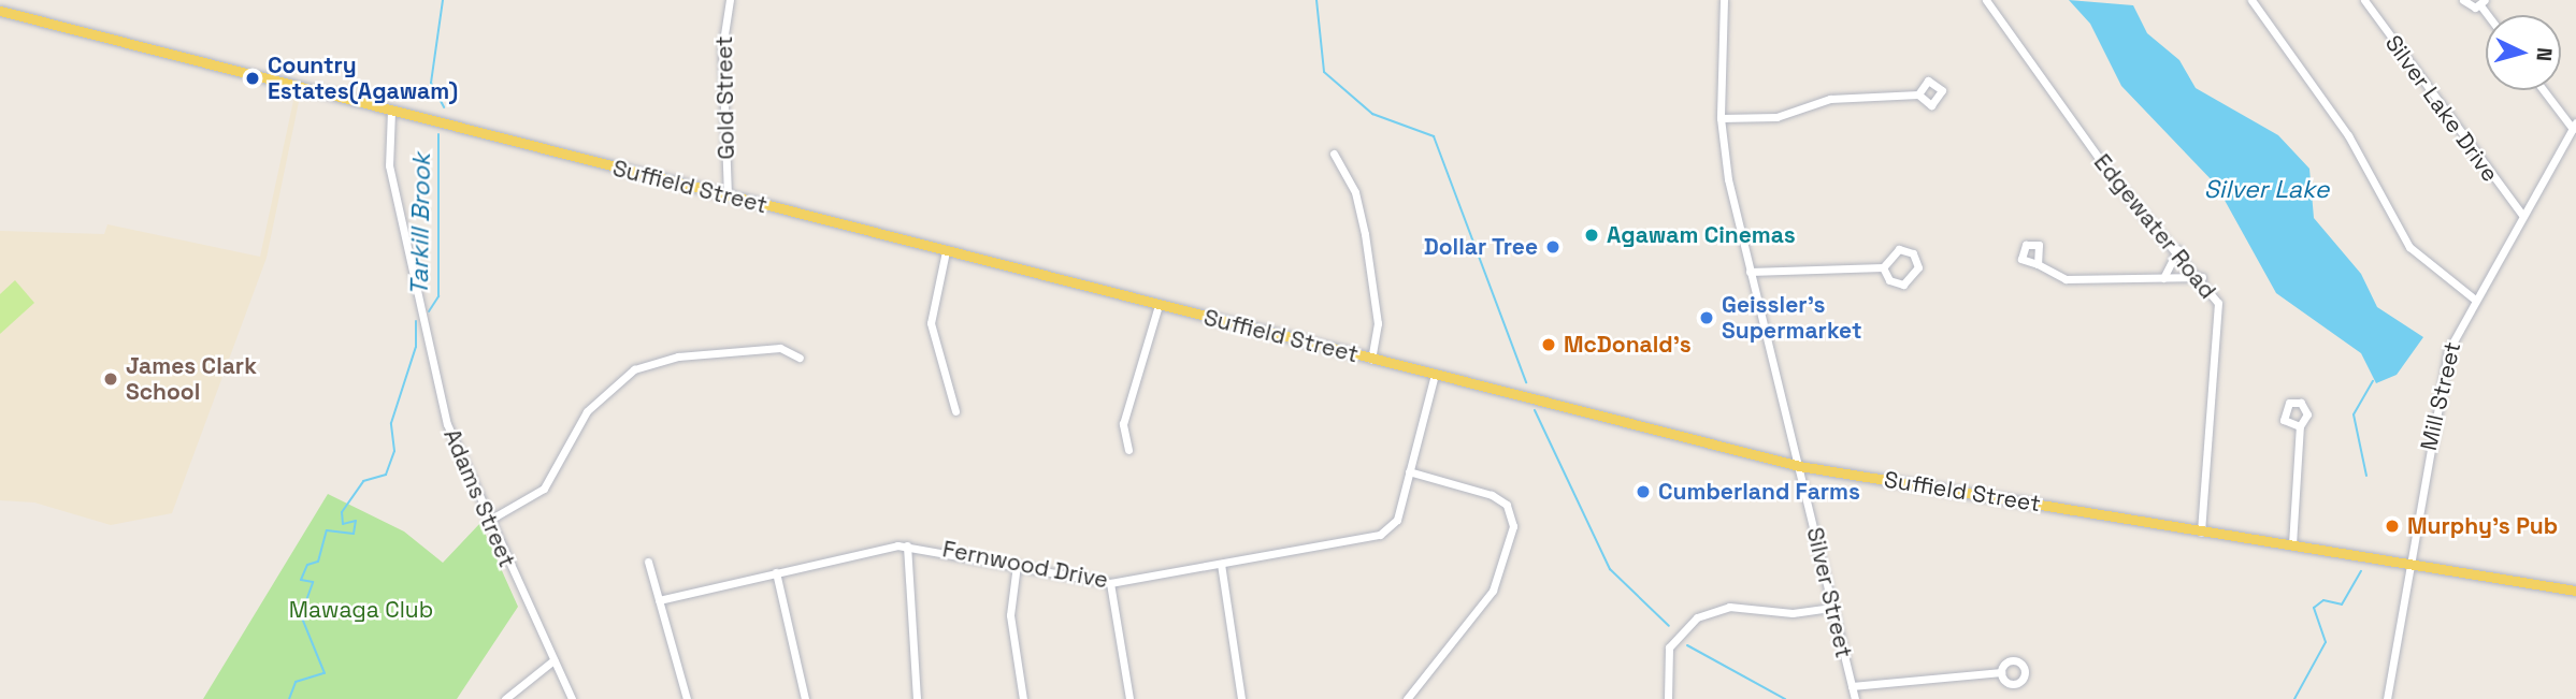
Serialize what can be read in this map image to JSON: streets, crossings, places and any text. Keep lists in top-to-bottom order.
{
  "streets": {
    "main road": ["Suffield Street"],
    "street": [
      "Gold Street",
      "Silver Lake Drive",
      "Edgewater Road",
      "Mill Street",
      "Adams Street",
      "Fernwood Drive",
      "Silver Street"
    ]
  },
  "crossings": [
    ["Gold Street", "Suffield Street"],
    ["Silver Lake Drive", "Mill Street"],
    ["Suffield Street", "Edgewater Road"],
    ["Suffield Street", "Mill Street"],
    ["Suffield Street", "Adams Street"],
    ["Suffield Street", "Silver Street"]
  ],
  "water": ["Silver Lake", "Tarkill Brook"],
  "parks": ["Mawaga Club"],
  "places": [
    "Country Estates(Agawam)",
    "Agawam Cinemas",
    "Dollar Tree",
    "Geissler's Supermarket",
    "McDonald's",
    "James Clark School",
    "Cumberland Farms",
    "Murphy's Pub"
  ],
  "north": "right"
}
